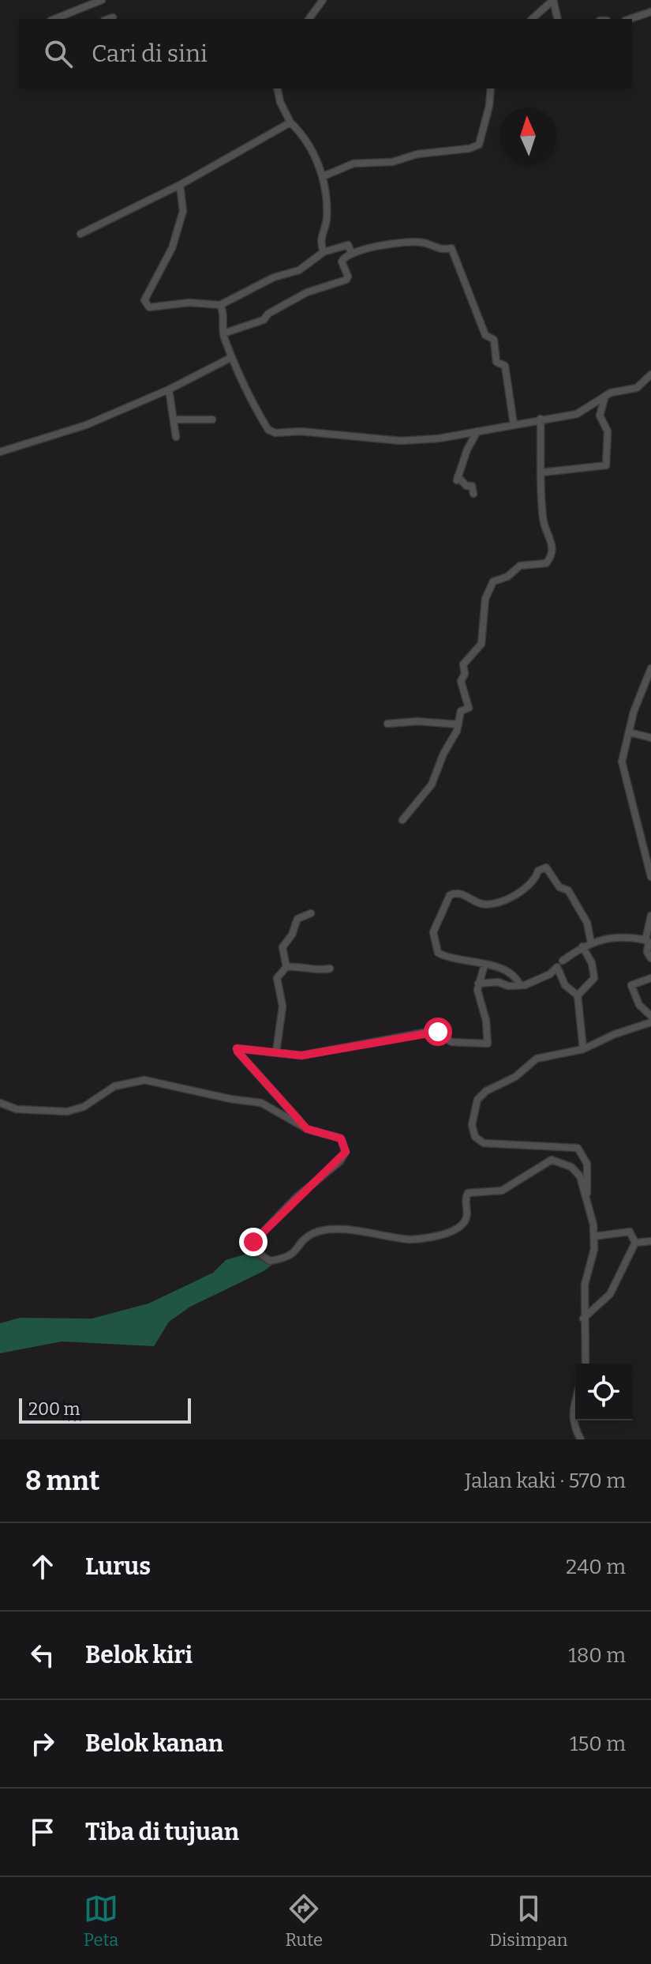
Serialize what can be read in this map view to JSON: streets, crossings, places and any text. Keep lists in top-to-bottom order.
{
  "scale_bar": "200 m",
  "north": "top",
  "page": {
    "search": "Cari di sini",
    "scale": "200 m",
    "heading": ["8 mnt", "Jalan kaki · 570 m"],
    "list": [
      ["Lurus", "240 m"],
      ["Belok kiri", "180 m"],
      ["Belok kanan", "150 m"],
      "Tiba di tujuan"
    ],
    "nav": ["Peta", "Rute", "Disimpan"]
  }
}
